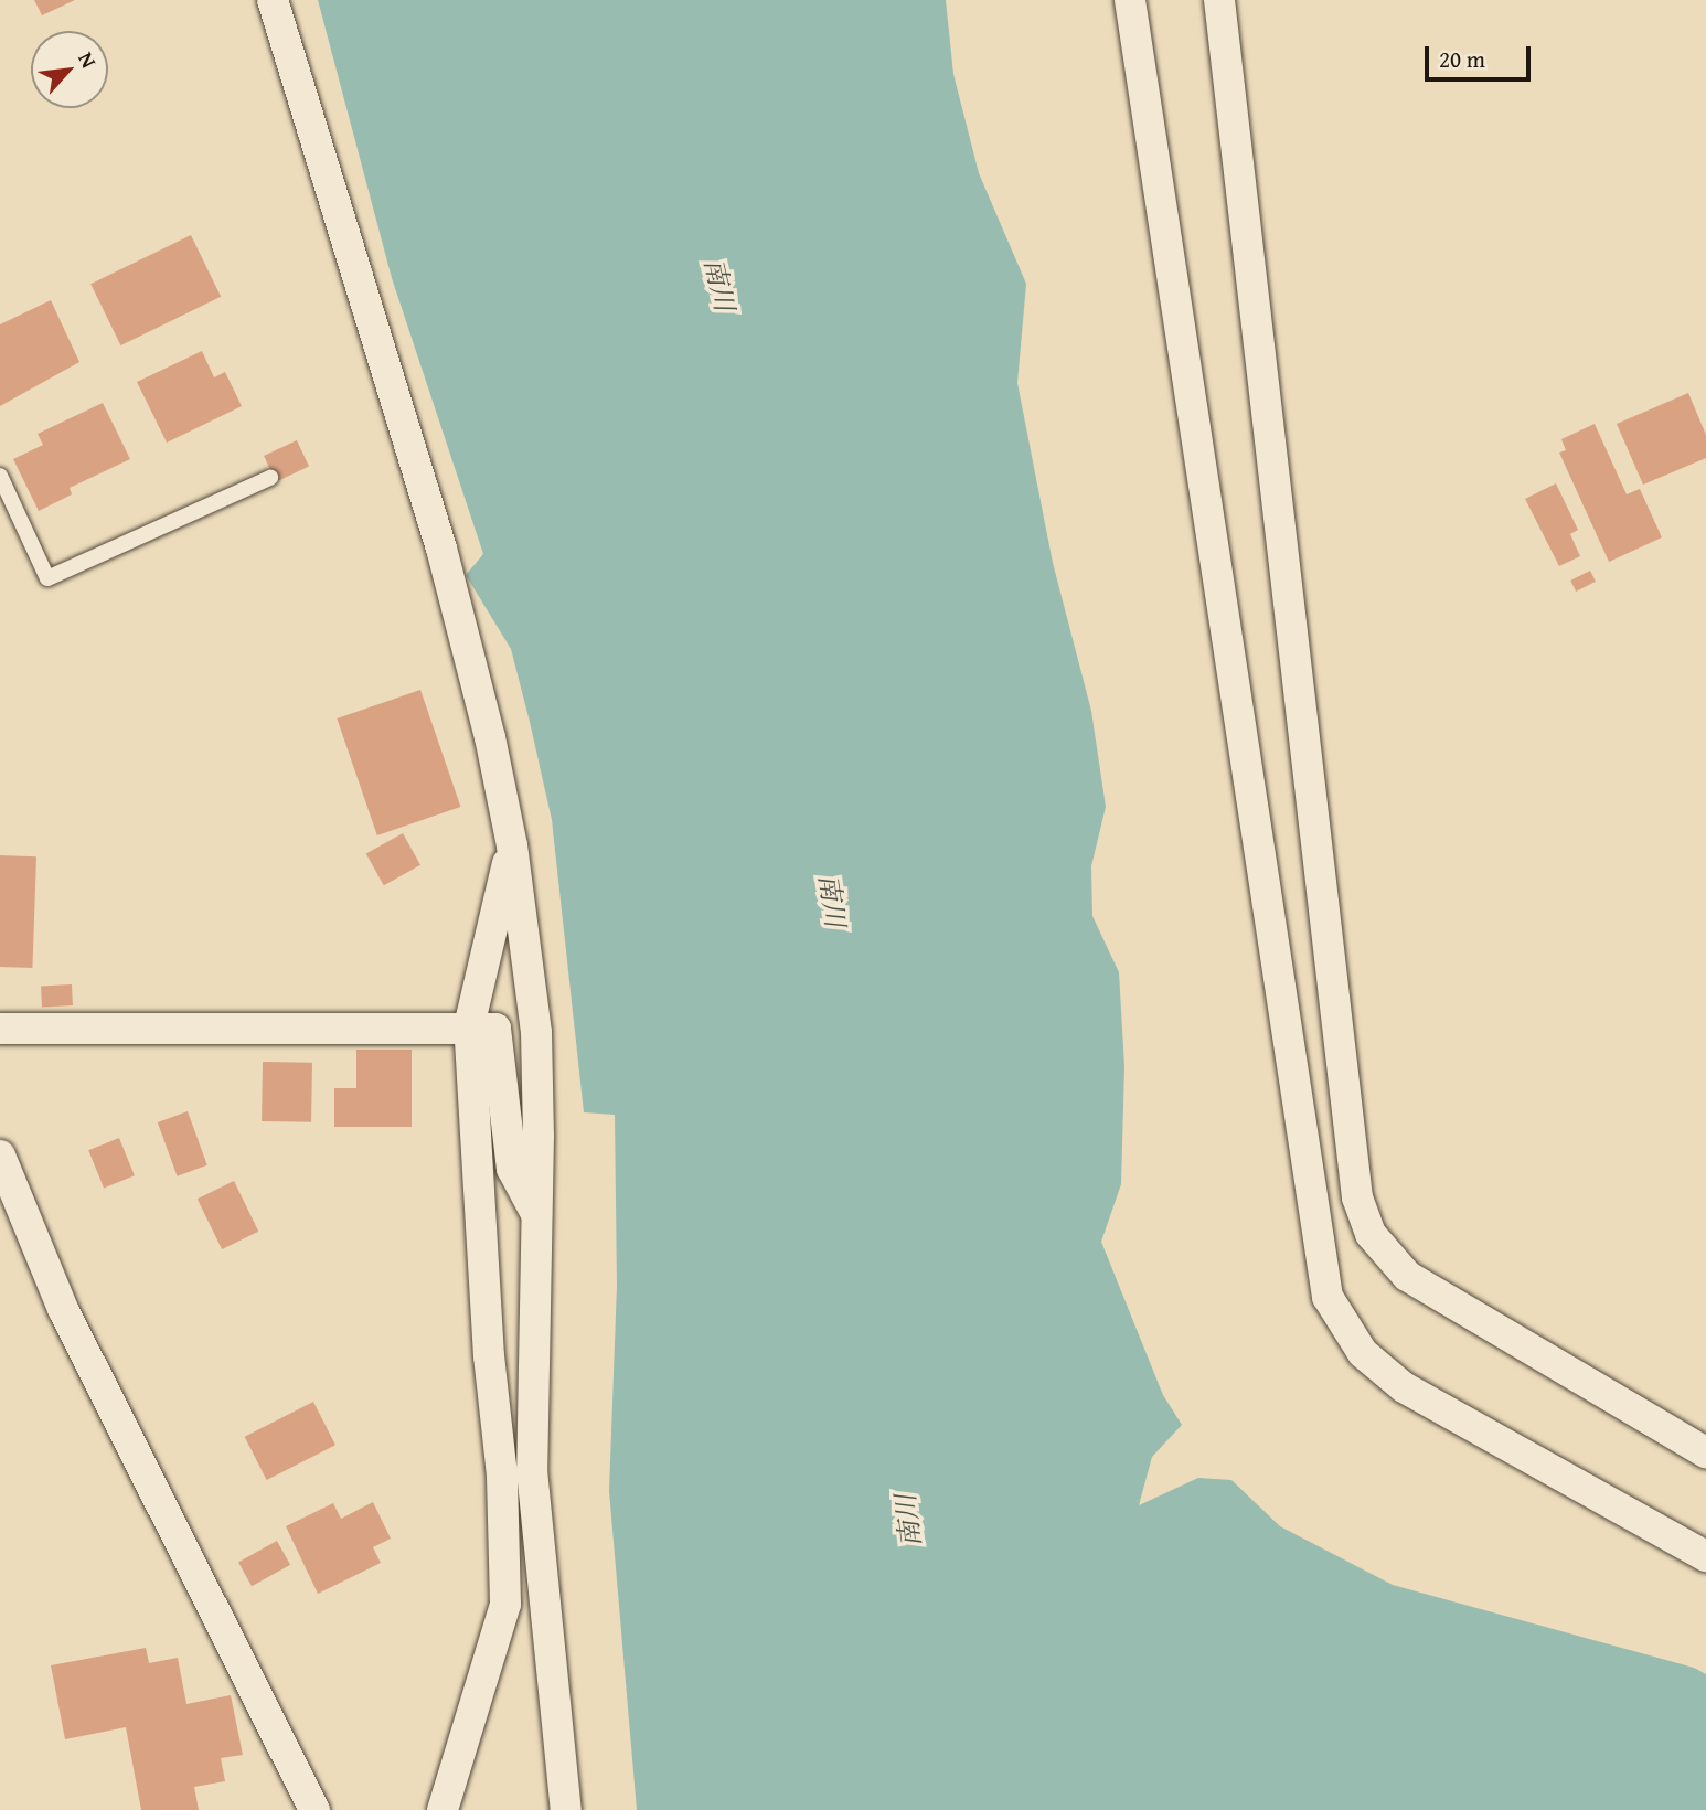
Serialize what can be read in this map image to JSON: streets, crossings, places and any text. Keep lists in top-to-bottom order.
{
  "water": ["南川"],
  "scale_bar": "20 m",
  "north": "top right"
}
